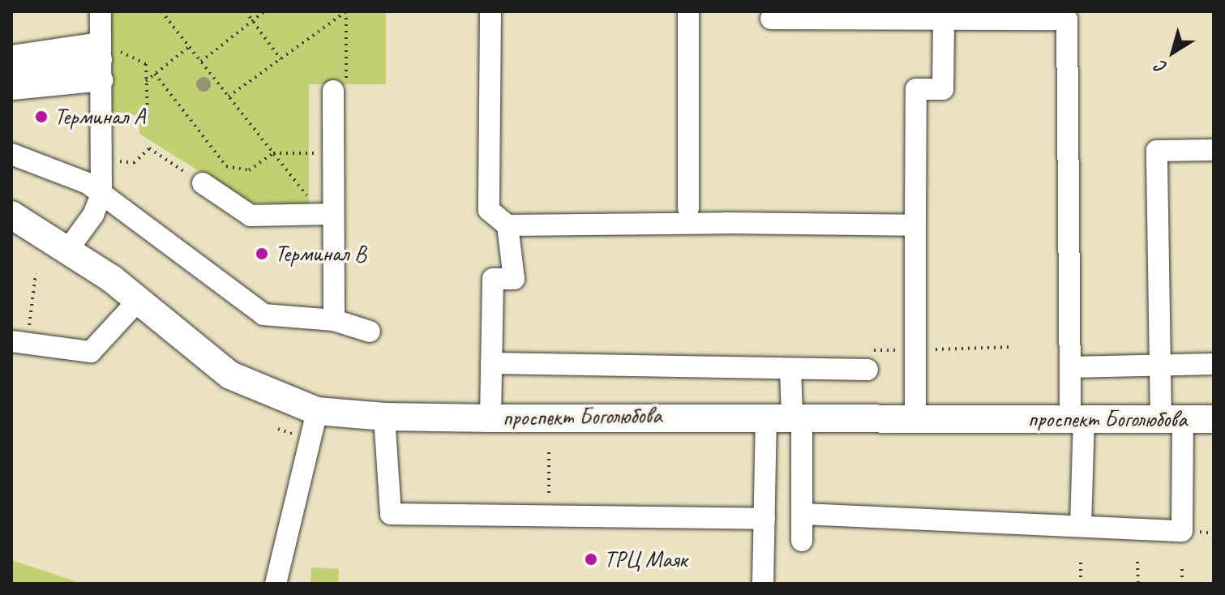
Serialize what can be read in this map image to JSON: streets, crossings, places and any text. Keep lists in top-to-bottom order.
{
  "streets": {
    "main road": ["проспект Боголюбова"]
  },
  "places": ["Терминал А", "Терминал B", "ТРЦ Маяк"],
  "north": "bottom left"
}
